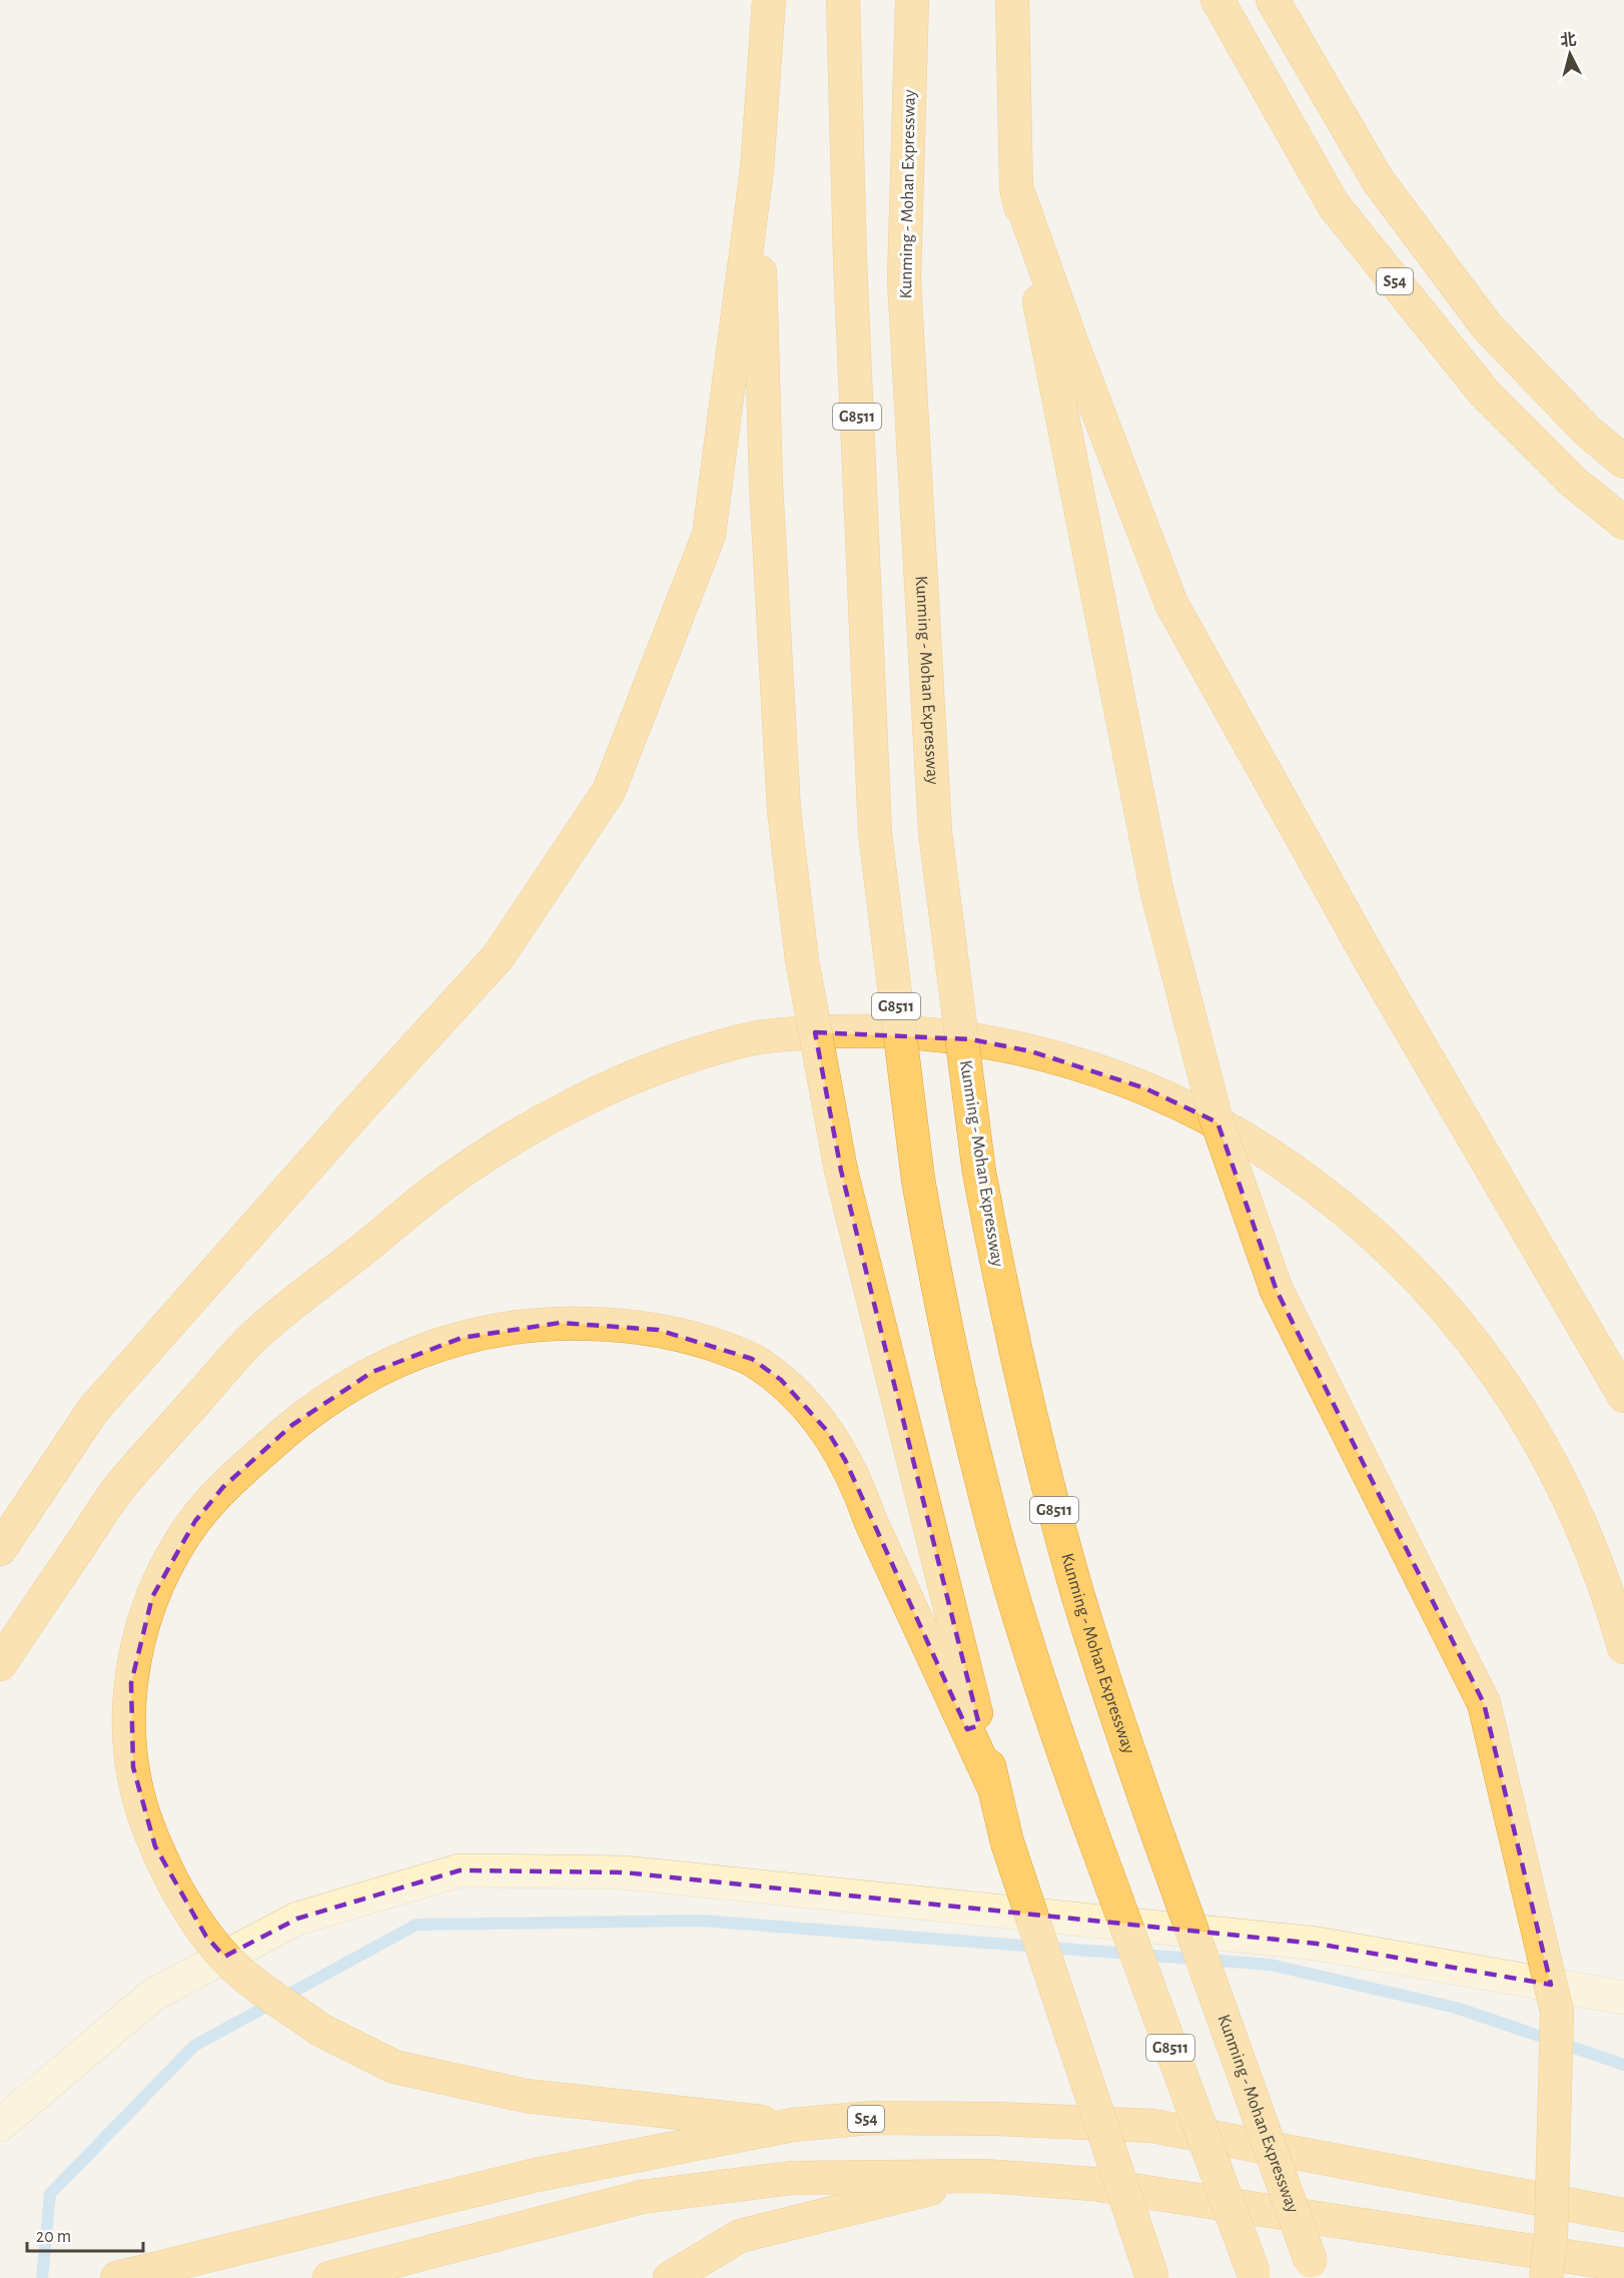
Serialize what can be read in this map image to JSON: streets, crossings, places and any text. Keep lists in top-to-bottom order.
{
  "streets": {
    "highway": ["Kunming - Mohan Expressway", "S54", "G8511"]
  },
  "scale_bar": "20 m",
  "north": "top"
}
